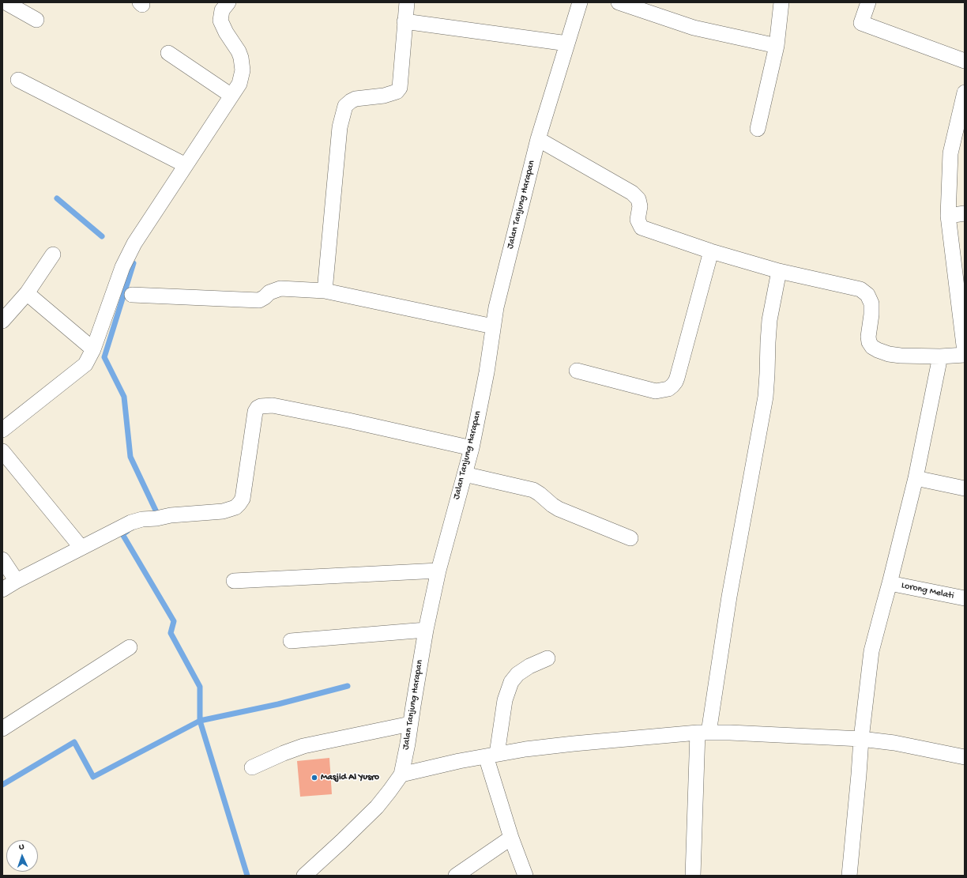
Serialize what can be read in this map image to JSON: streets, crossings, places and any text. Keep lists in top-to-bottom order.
{
  "streets": {
    "street": ["Jalan Tanjung Harapan", "Lorong Melati"]
  },
  "places": ["Masjid Al Yusro"],
  "north": "top"
}
